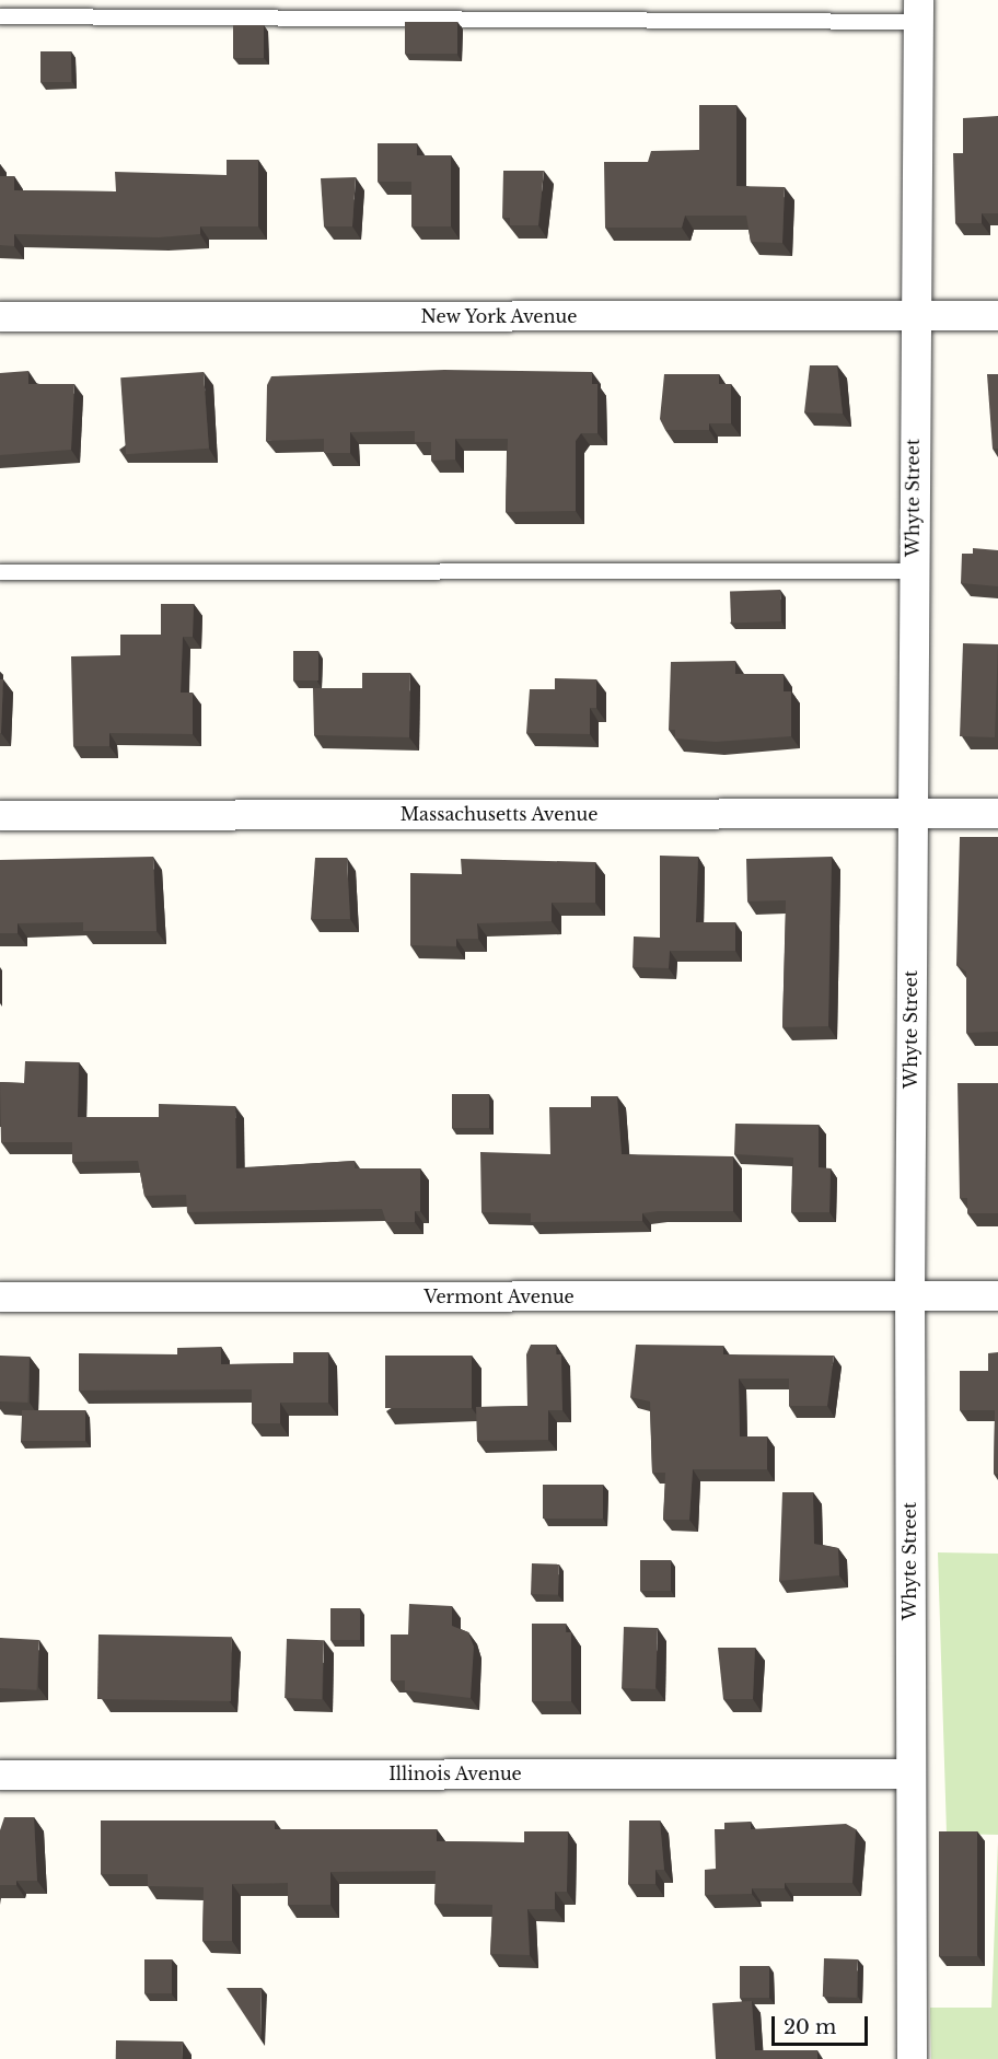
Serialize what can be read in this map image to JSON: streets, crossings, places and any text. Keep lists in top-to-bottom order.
{
  "streets": {
    "street": [
      "New York Avenue",
      "Whyte Street",
      "Massachusetts Avenue",
      "Vermont Avenue",
      "Illinois Avenue"
    ]
  },
  "crossings": [
    ["New York Avenue", "Whyte Street"],
    ["Whyte Street", "Massachusetts Avenue"],
    ["Whyte Street", "Vermont Avenue"],
    ["Whyte Street", "Illinois Avenue"]
  ],
  "scale_bar": "20 m"
}
